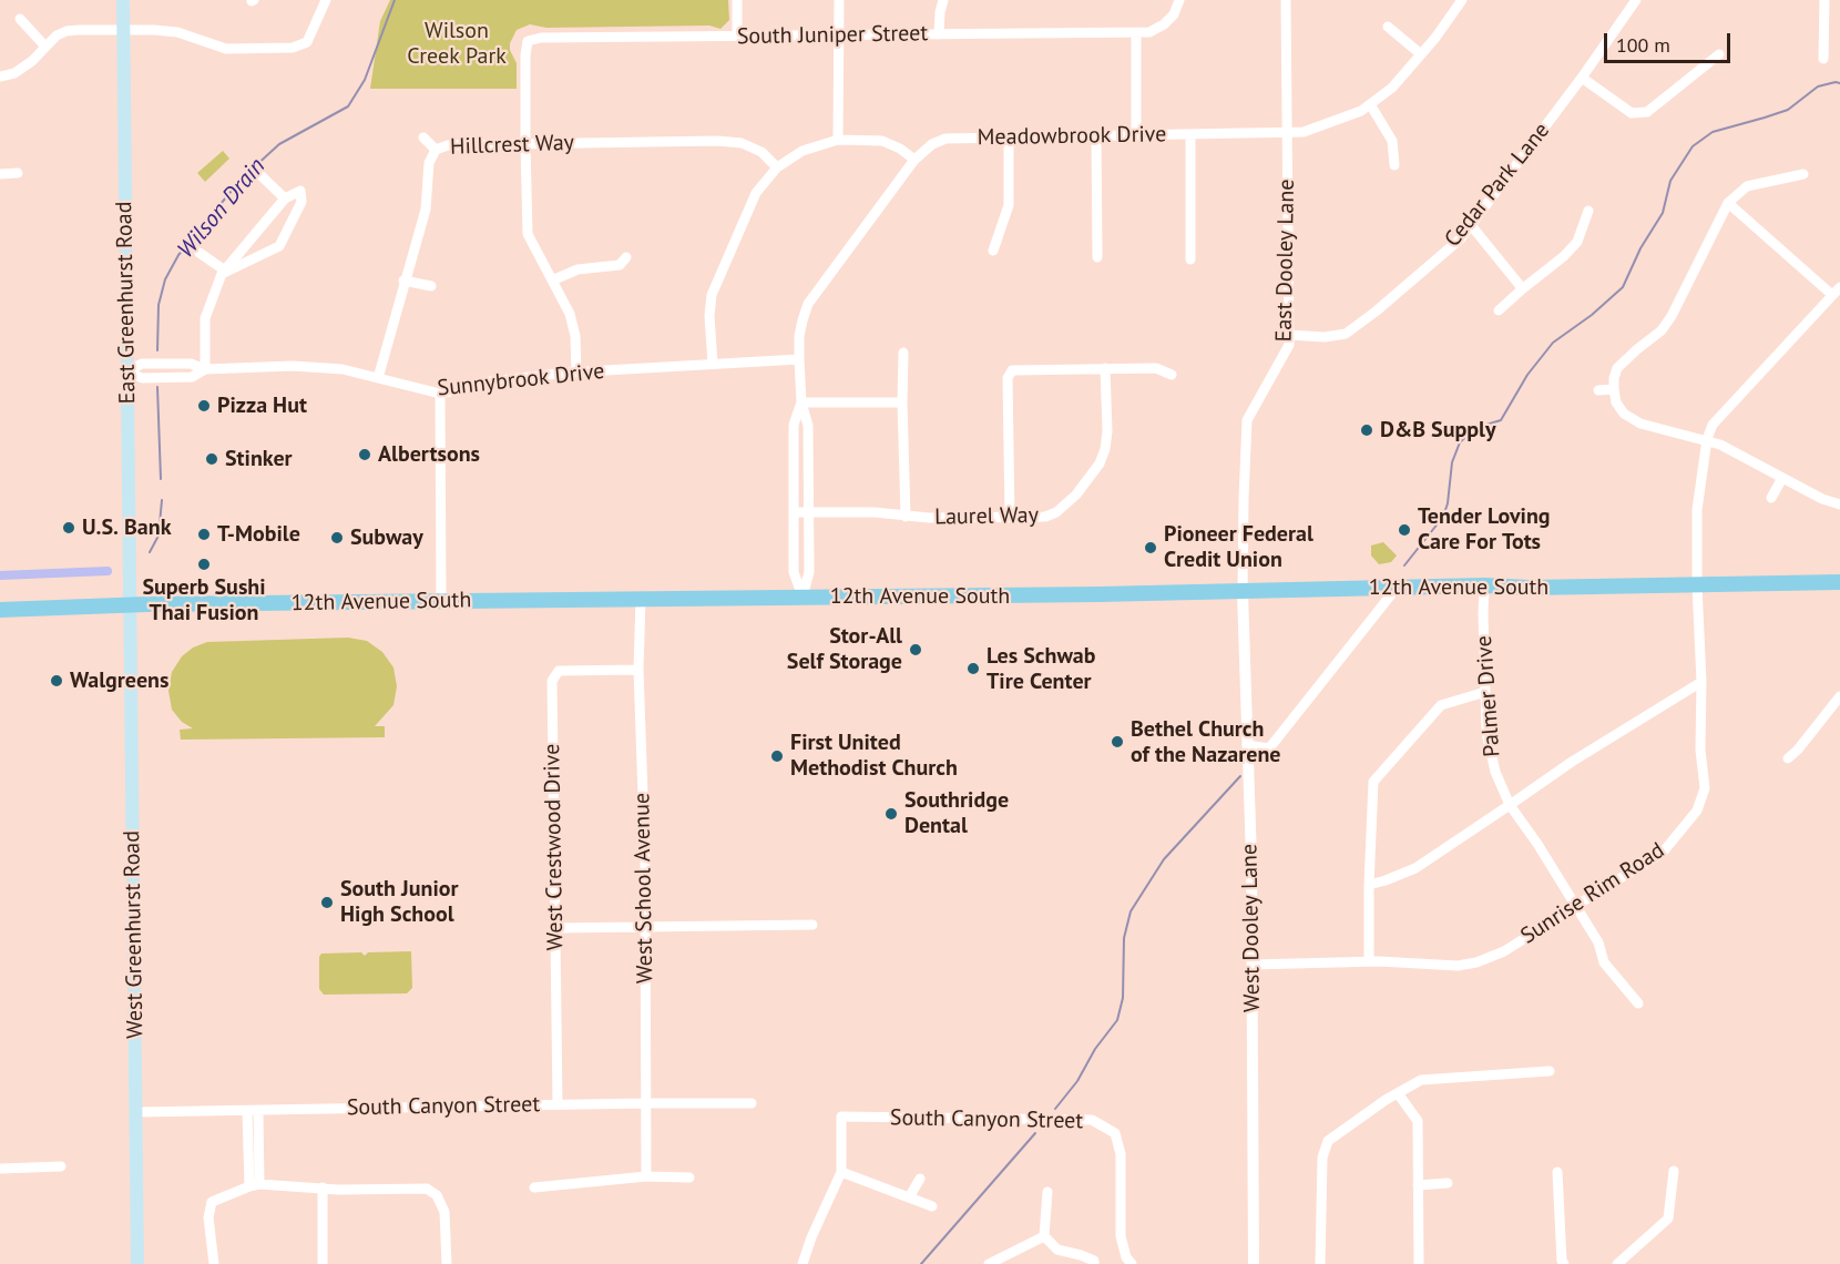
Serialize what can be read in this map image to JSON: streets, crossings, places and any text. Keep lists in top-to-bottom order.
{
  "streets": {
    "main road": ["East Greenhurst Road", "12th Avenue South", "West Greenhurst Road"],
    "street": [
      "South Juniper Street",
      "Meadowbrook Drive",
      "Hillcrest Way",
      "Cedar Park Lane",
      "East Dooley Lane",
      "Sunnybrook Drive",
      "Laurel Way",
      "Palmer Drive",
      "West Crestwood Drive",
      "West School Avenue",
      "Sunrise Rim Road",
      "West Dooley Lane",
      "South Canyon Street"
    ]
  },
  "crossings": [
    ["South Juniper Street", "Hillcrest Way"],
    ["Meadowbrook Drive", "East Dooley Lane"],
    ["Meadowbrook Drive", "Sunnybrook Drive"],
    ["Meadowbrook Drive", "Laurel Way"],
    ["Meadowbrook Drive", "12th Avenue South"],
    ["Hillcrest Way", "Sunnybrook Drive"],
    ["Cedar Park Lane", "East Dooley Lane"],
    ["East Dooley Lane", "12th Avenue South"],
    ["East Dooley Lane", "West Dooley Lane"],
    ["East Greenhurst Road", "Sunnybrook Drive"],
    ["East Greenhurst Road", "12th Avenue South"],
    ["East Greenhurst Road", "West Greenhurst Road"],
    ["12th Avenue South", "Palmer Drive"],
    ["12th Avenue South", "West School Avenue"],
    ["12th Avenue South", "Sunrise Rim Road"],
    ["12th Avenue South", "West Dooley Lane"],
    ["12th Avenue South", "West Greenhurst Road"],
    ["Palmer Drive", "Sunrise Rim Road"],
    ["West Crestwood Drive", "West School Avenue"],
    ["West Crestwood Drive", "South Canyon Street"],
    ["West School Avenue", "South Canyon Street"],
    ["Sunrise Rim Road", "West Dooley Lane"],
    ["West Greenhurst Road", "South Canyon Street"]
  ],
  "water": ["Wilson Drain"],
  "parks": ["Wilson Creek Park"],
  "places": [
    "Pizza Hut",
    "D&B Supply",
    "Albertsons",
    "Stinker",
    "U.S. Bank",
    "Tender Loving Care For Tots",
    "T-Mobile",
    "Subway",
    "Pioneer Federal Credit Union",
    "Superb Sushi Thai Fusion",
    "Stor-All Self Storage",
    "Les Schwab Tire Center",
    "Walgreens",
    "Bethel Church of the Nazarene",
    "First United Methodist Church",
    "Southridge Dental",
    "South Junior High School"
  ],
  "scale_bar": "100 m"
}
